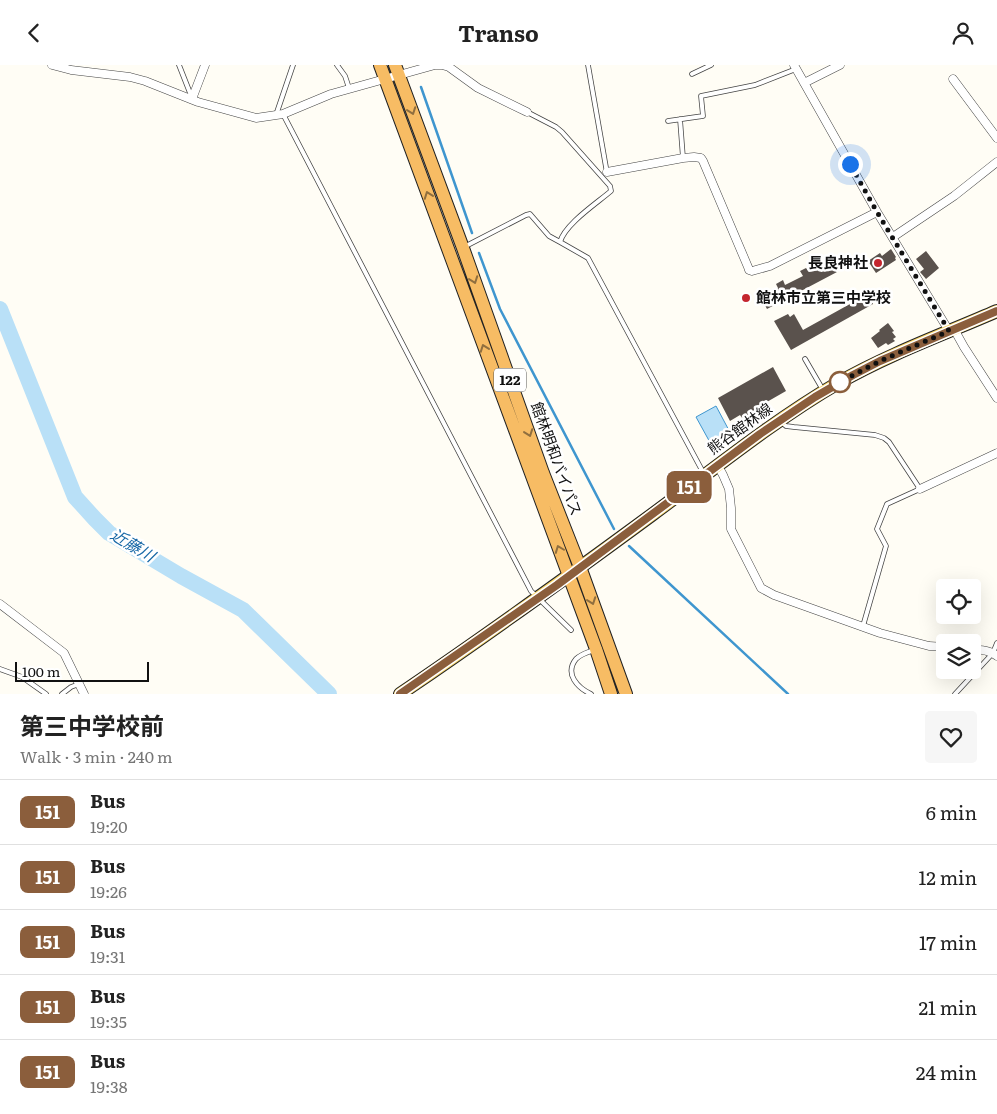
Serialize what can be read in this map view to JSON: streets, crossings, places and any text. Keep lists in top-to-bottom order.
{
  "streets": {
    "highway": ["122", "館林明和バイパス"],
    "main road": ["熊谷館林線"]
  },
  "crossings": [
    ["熊谷館林線", "館林明和バイパス"]
  ],
  "water": ["近藤川"],
  "places": ["長良神社", "館林市立第三中学校"],
  "lines": ["bus line 151"],
  "scale_bar": "100 m",
  "page": {
    "header": "Transo",
    "on_map": "151",
    "scale": "100 m",
    "heading": ["第三中学校前", "Walk · 3 min · 240 m"],
    "list": [
      {
        "mark": "151",
        "name": "Bus",
        "note": "19:20",
        "value": "6 min"
      },
      {
        "mark": "151",
        "name": "Bus",
        "note": "19:26",
        "value": "12 min"
      },
      {
        "mark": "151",
        "name": "Bus",
        "note": "19:31",
        "value": "17 min"
      },
      {
        "mark": "151",
        "name": "Bus",
        "note": "19:35",
        "value": "21 min"
      },
      {
        "mark": "151",
        "name": "Bus",
        "note": "19:38",
        "value": "24 min"
      }
    ]
  }
}
